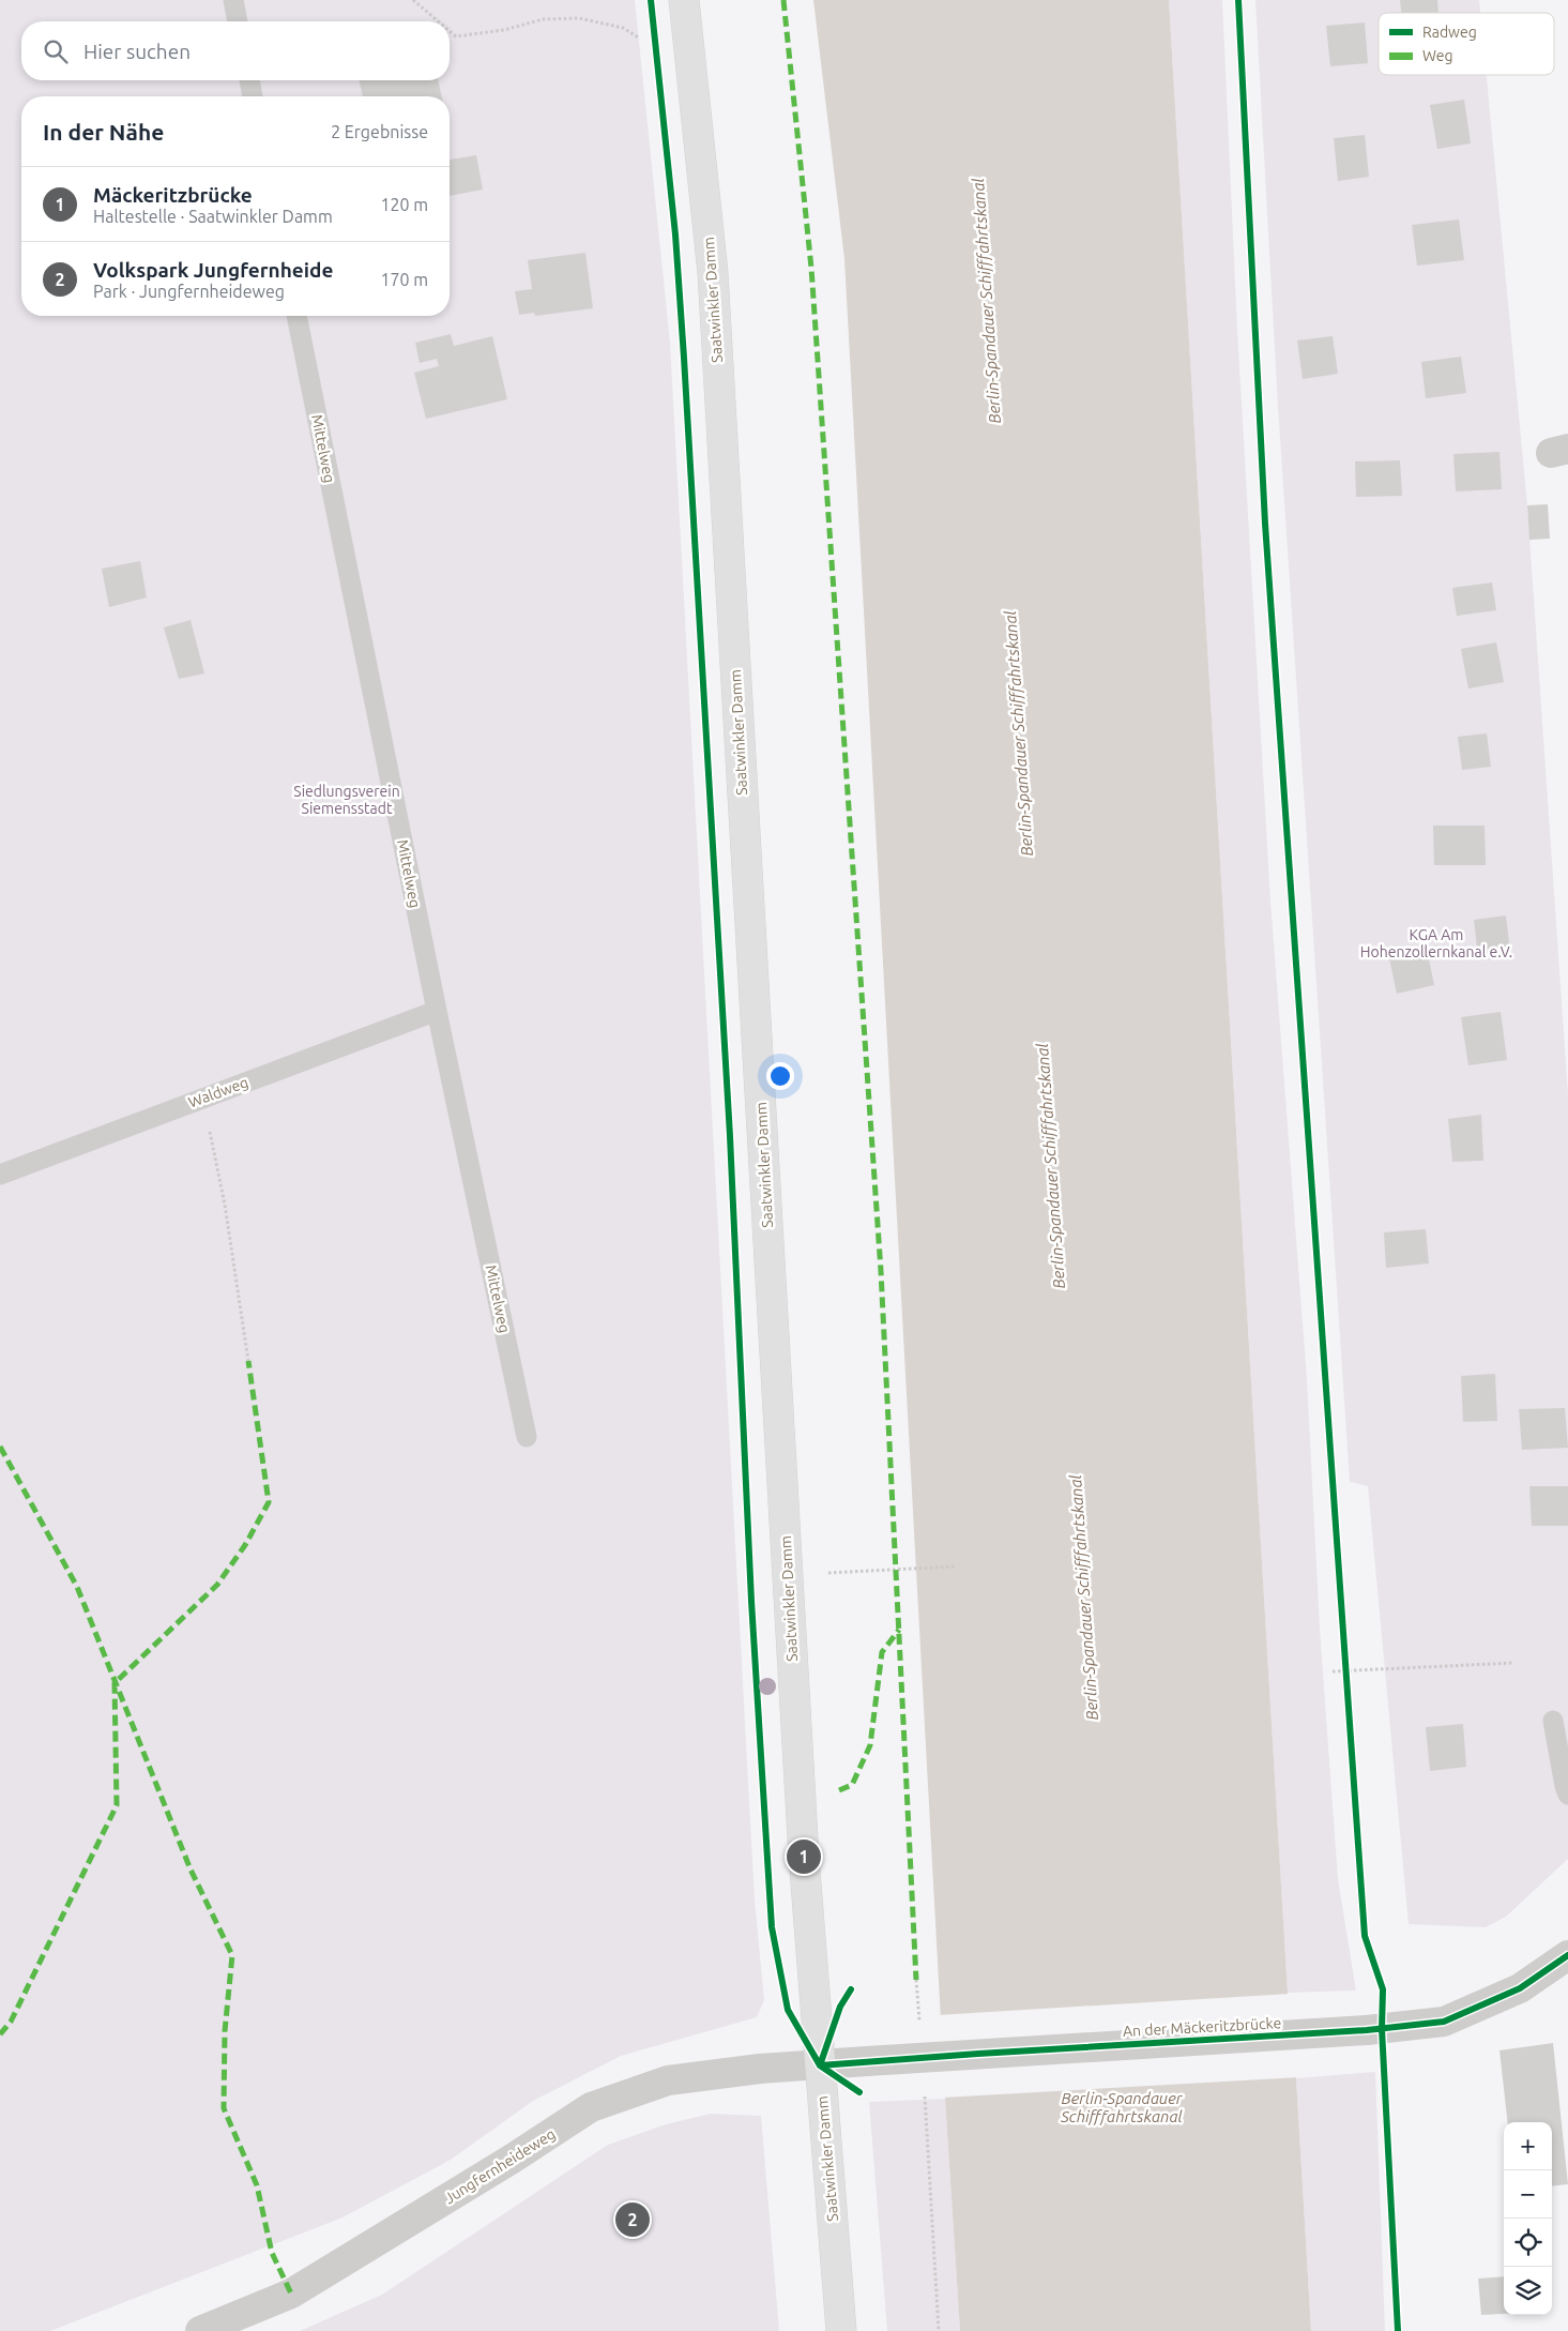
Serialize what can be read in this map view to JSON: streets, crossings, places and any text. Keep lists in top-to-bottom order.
{
  "streets": {
    "main road": ["Saatwinkler Damm"],
    "street": ["An der Mäckeritzbrücke", "Jungfernheideweg"],
    "lane": ["Mittelweg", "Waldweg"]
  },
  "crossings": [
    ["Saatwinkler Damm", "An der Mäckeritzbrücke"],
    ["Saatwinkler Damm", "Jungfernheideweg"],
    ["Mittelweg", "Waldweg"],
    ["An der Mäckeritzbrücke", "Jungfernheideweg"]
  ],
  "water": ["Berlin-Spandauer Schifffahrtskanal"],
  "parks": ["Siedlungsverein Siemensstadt", "KGA Am Hohenzollernkanal e.V."],
  "legend": ["Radweg", "Weg"],
  "page": {
    "search": "Hier suchen",
    "heading": ["In der Nähe", "2 Ergebnisse"],
    "list": [
      {
        "mark": "1",
        "name": "Mäckeritzbrücke",
        "note": "Haltestelle · Saatwinkler Damm",
        "value": "120 m"
      },
      {
        "mark": "2",
        "name": "Volkspark Jungfernheide",
        "note": "Park · Jungfernheideweg",
        "value": "170 m"
      }
    ],
    "pins": ["1", "2"],
    "map_buttons": ["+", "−"]
  }
}
